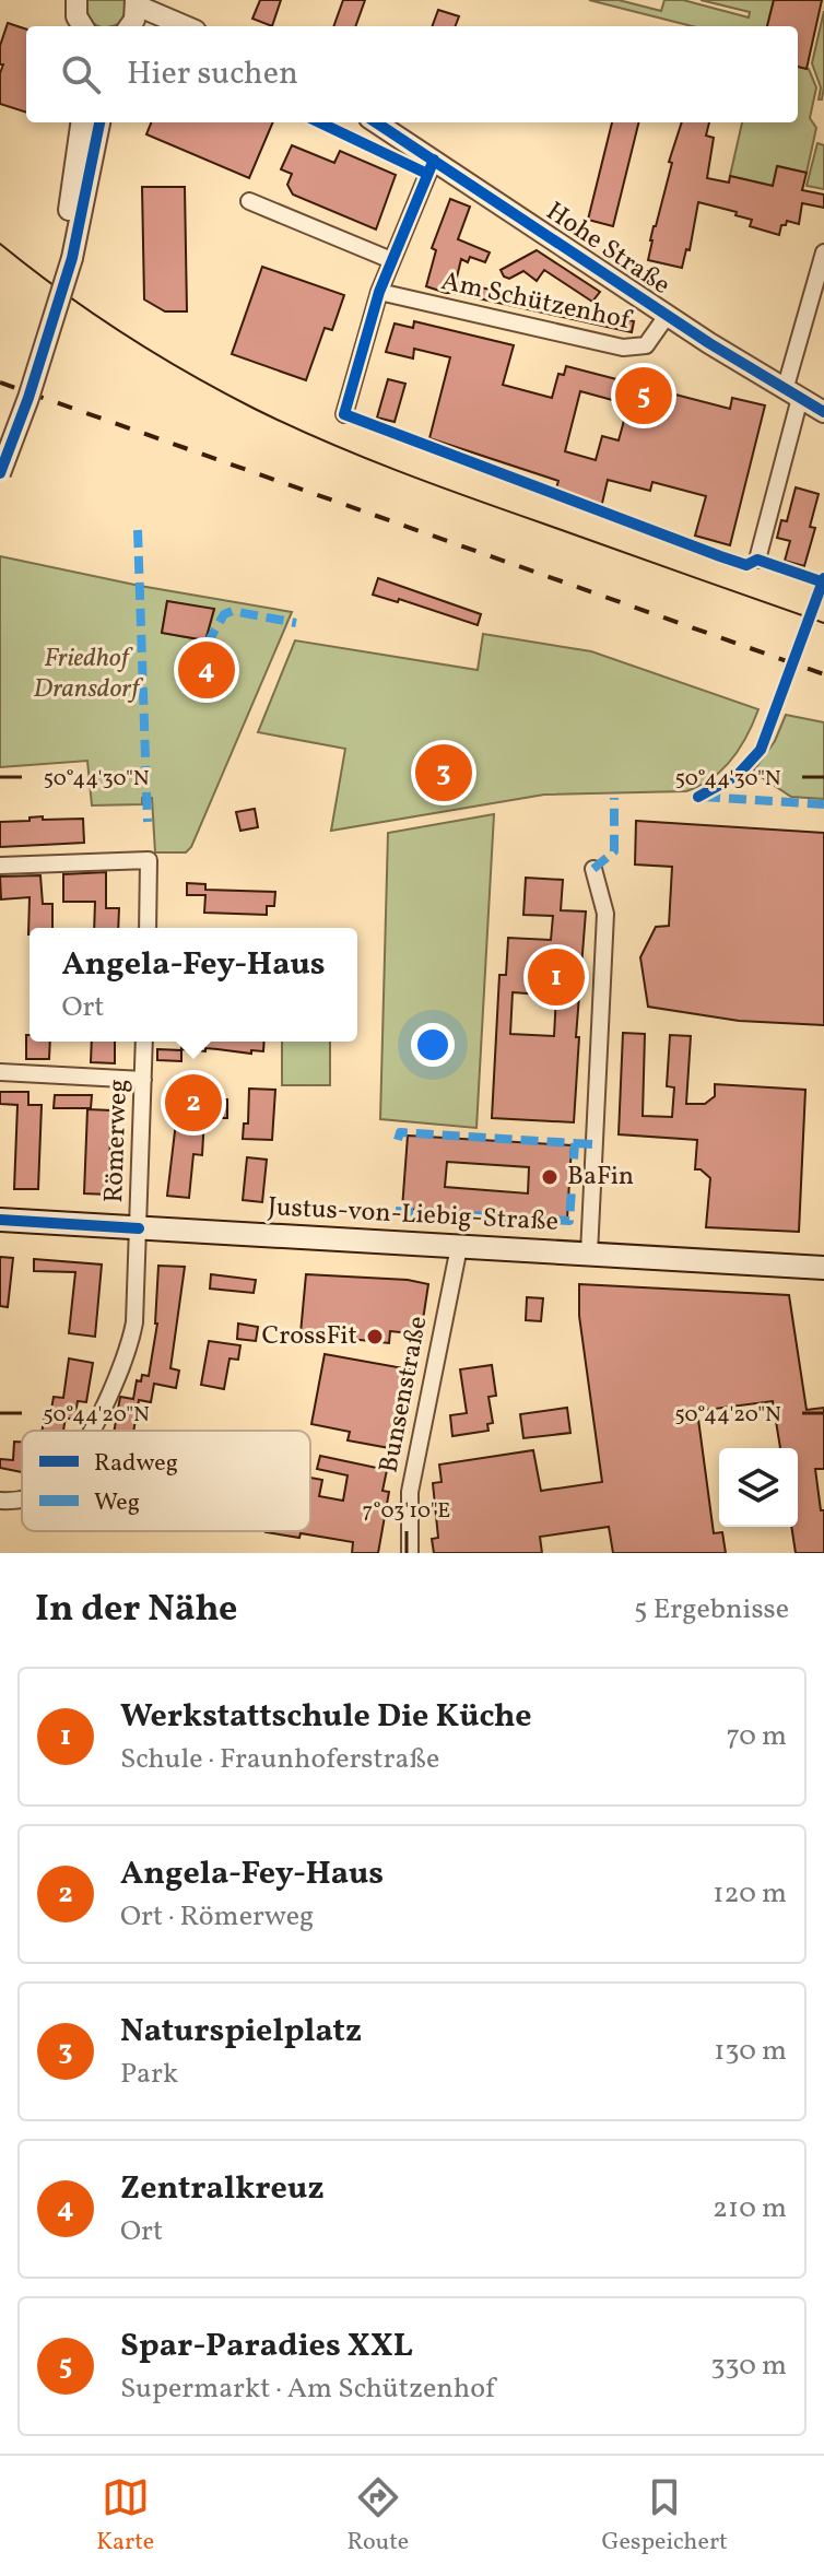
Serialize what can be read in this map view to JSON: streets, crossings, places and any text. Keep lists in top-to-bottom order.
{
  "streets": {
    "main road": ["Justus-von-Liebig-Straße"],
    "street": [
      "Hohe Straße",
      "Am Schützenhof",
      "Römerweg",
      "Bunsenstraße"
    ]
  },
  "crossings": [
    ["Hohe Straße", "Am Schützenhof"],
    ["Römerweg", "Justus-von-Liebig-Straße"],
    ["Justus-von-Liebig-Straße", "Bunsenstraße"]
  ],
  "parks": ["Friedhof Dransdorf"],
  "places": ["BaFin", "CrossFit"],
  "legend": ["Radweg", "Weg"],
  "page": {
    "search": "Hier suchen",
    "pins": [
      "5",
      "4",
      "3",
      "1",
      "2"
    ],
    "popup": ["Angela-Fey-Haus", "Ort"],
    "heading": ["In der Nähe", "5 Ergebnisse"],
    "list": [
      {
        "mark": "1",
        "name": "Werkstattschule Die Küche",
        "note": "Schule · Fraunhoferstraße",
        "value": "70 m"
      },
      {
        "mark": "2",
        "name": "Angela-Fey-Haus",
        "note": "Ort · Römerweg",
        "value": "120 m"
      },
      {
        "mark": "3",
        "name": "Naturspielplatz",
        "note": "Park",
        "value": "130 m"
      },
      {
        "mark": "4",
        "name": "Zentralkreuz",
        "note": "Ort",
        "value": "210 m"
      },
      {
        "mark": "5",
        "name": "Spar-Paradies XXL",
        "note": "Supermarkt · Am Schützenhof",
        "value": "330 m"
      }
    ],
    "nav": ["Karte", "Route", "Gespeichert"]
  },
  "coordinates": ["50°44'30\"N", "50°44'20\"N", "7°03'10\"E"]
}
